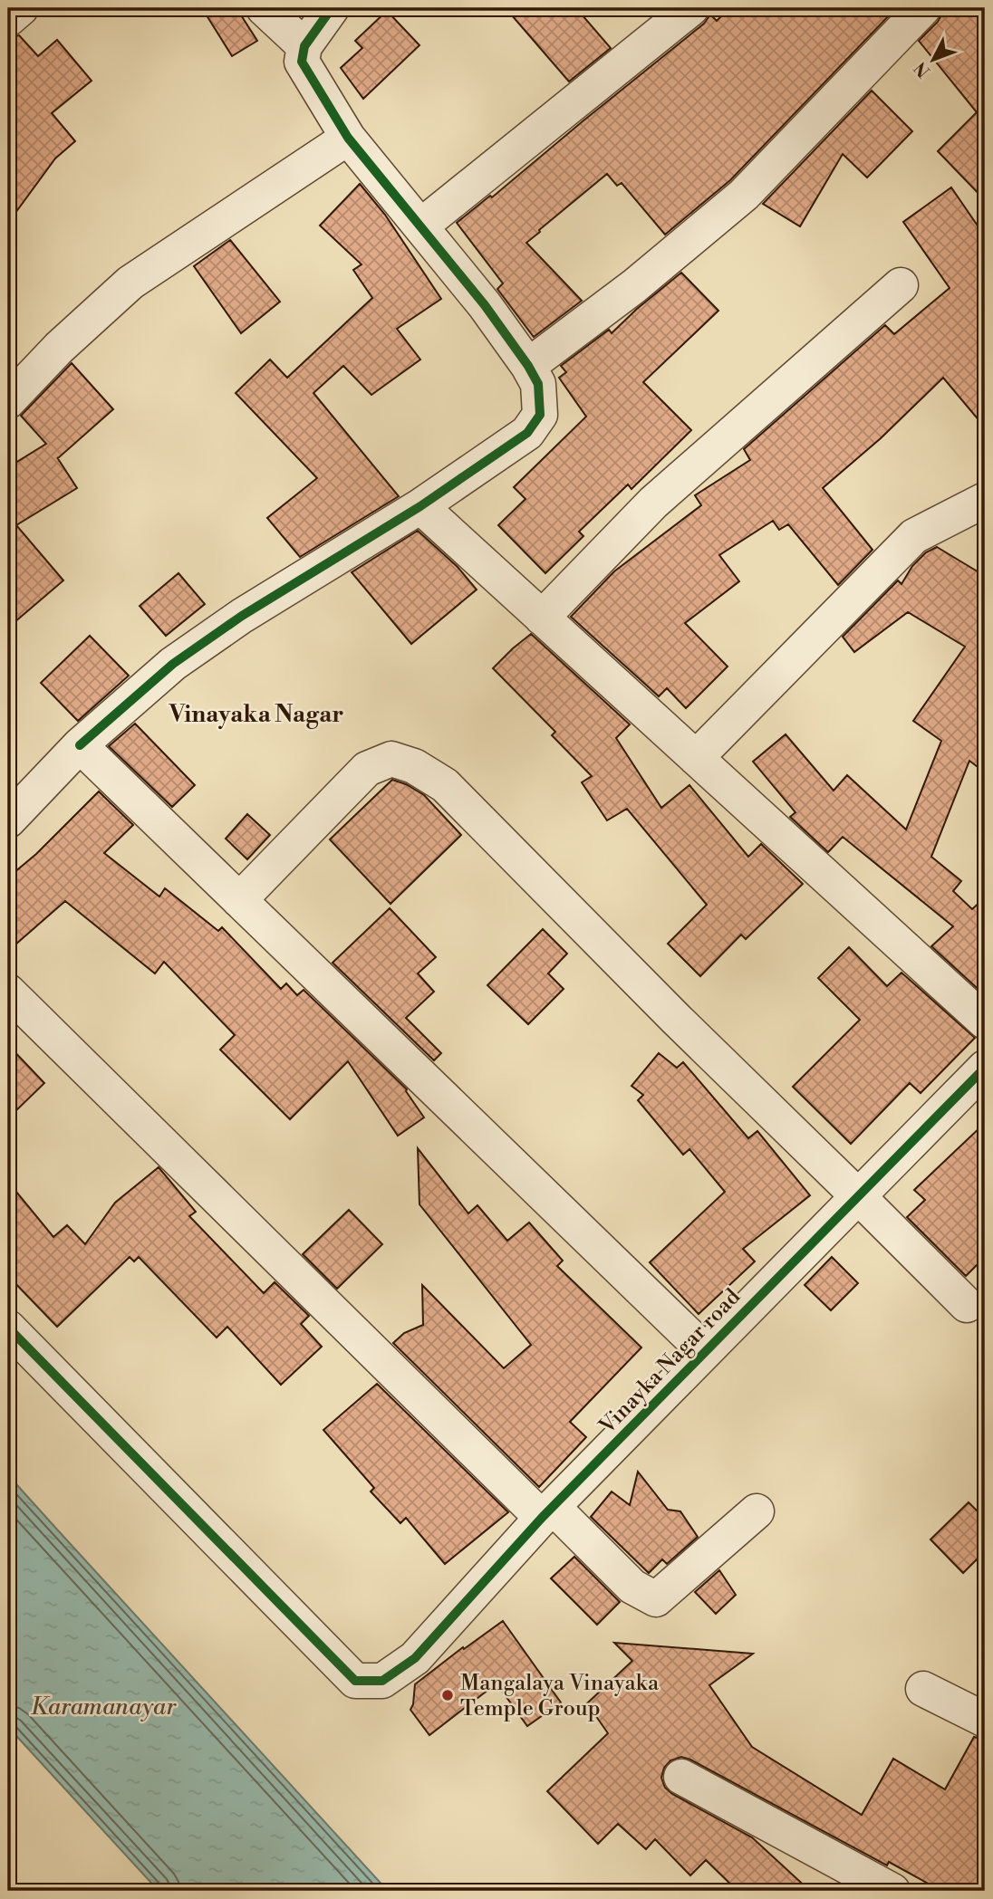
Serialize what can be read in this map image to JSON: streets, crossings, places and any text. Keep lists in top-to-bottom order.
{
  "streets": {
    "street": ["Vinayka Nagar road"]
  },
  "districts": ["Vinayaka Nagar"],
  "water": ["Karamanayar"],
  "places": ["Mangalaya Vinayaka Temple Group"],
  "north": "bottom left"
}
